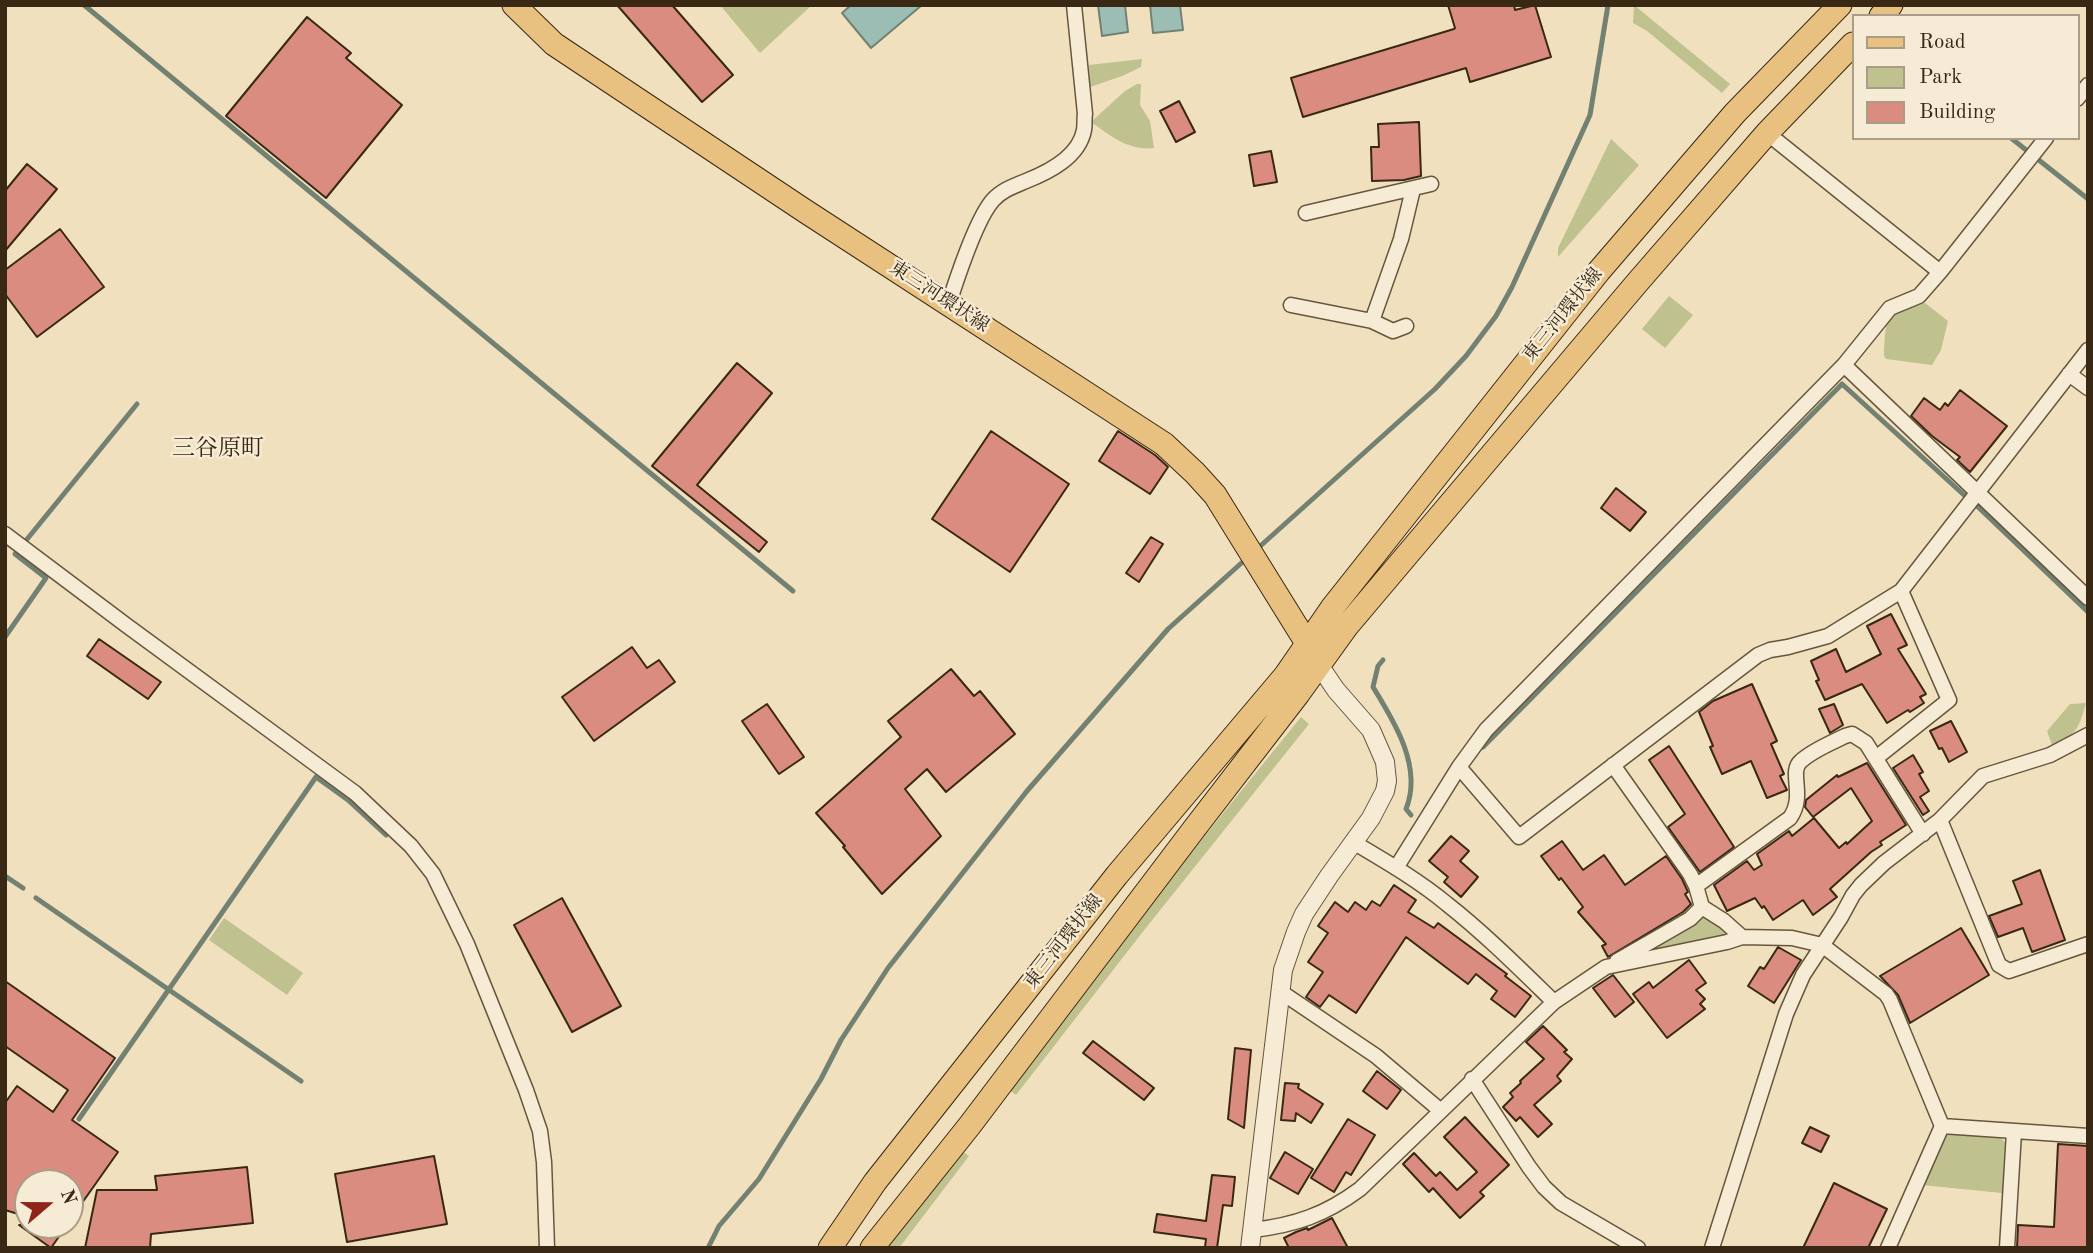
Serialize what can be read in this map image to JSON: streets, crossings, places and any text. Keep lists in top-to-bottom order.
{
  "streets": {
    "main road": ["東三河環状線"]
  },
  "districts": ["三谷原町"],
  "legend": ["Road", "Park", "Building"],
  "north": "right"
}
